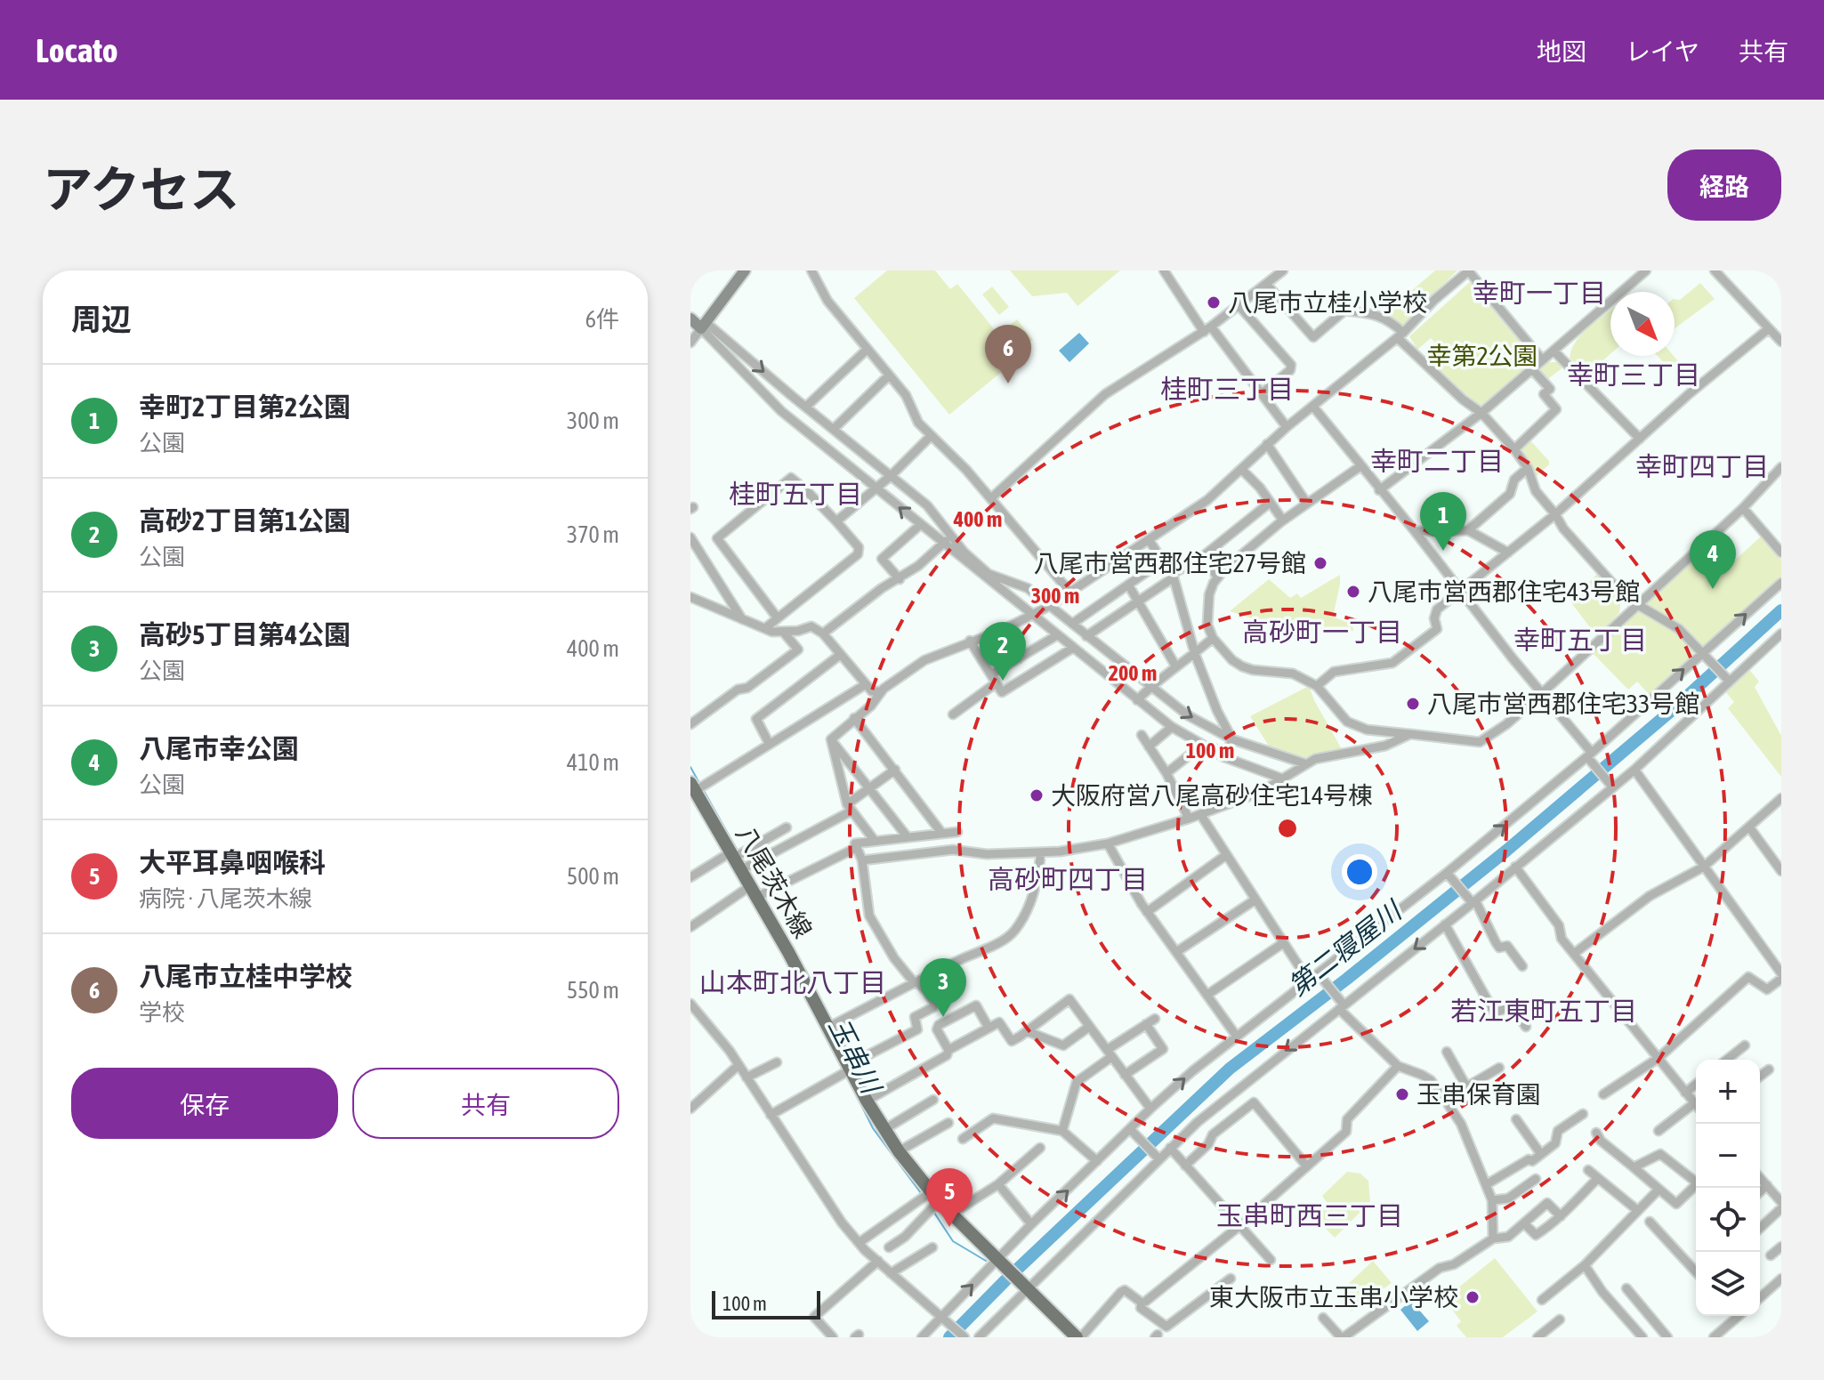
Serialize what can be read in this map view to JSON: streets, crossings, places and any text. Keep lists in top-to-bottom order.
{
  "streets": {
    "main road": ["八尾茨木線"]
  },
  "districts": [
    "幸町一丁目",
    "幸町三丁目",
    "桂町三丁目",
    "幸町二丁目",
    "幸町四丁目",
    "桂町五丁目",
    "高砂町一丁目",
    "幸町五丁目",
    "高砂町四丁目",
    "山本町北八丁目",
    "若江東町五丁目",
    "玉串町西三丁目"
  ],
  "water": ["第二寝屋川", "玉串川"],
  "parks": ["幸第2公園"],
  "places": [
    "八尾市立桂小学校",
    "八尾市営西郡住宅27号館",
    "八尾市営西郡住宅43号館",
    "八尾市営西郡住宅33号館",
    "大阪府営八尾高砂住宅14号棟",
    "玉串保育園",
    "東大阪市立玉串小学校"
  ],
  "scale_bar": "100 m",
  "north": "bottom right",
  "page": {
    "header": "Locato",
    "nav": ["地図", "レイヤ", "共有"],
    "title": "アクセス",
    "buttons": [
      "経路",
      ["保存", "共有"]
    ],
    "heading": ["周辺", "6件"],
    "pins": [
      "6",
      "1",
      "4",
      "2",
      "3",
      "5"
    ],
    "list": [
      {
        "mark": "1",
        "name": "幸町2丁目第2公園",
        "note": "公園",
        "value": "300 m"
      },
      {
        "mark": "2",
        "name": "高砂2丁目第1公園",
        "note": "公園",
        "value": "370 m"
      },
      {
        "mark": "3",
        "name": "高砂5丁目第4公園",
        "note": "公園",
        "value": "400 m"
      },
      {
        "mark": "4",
        "name": "八尾市幸公園",
        "note": "公園",
        "value": "410 m"
      },
      {
        "mark": "5",
        "name": "大平耳鼻咽喉科",
        "note": "病院 · 八尾茨木線",
        "value": "500 m"
      },
      {
        "mark": "6",
        "name": "八尾市立桂中学校",
        "note": "学校",
        "value": "550 m"
      }
    ],
    "map_buttons": ["+", "−"],
    "scale": "100 m"
  },
  "rings": [
    "400 m",
    "300 m",
    "200 m",
    "100 m"
  ]
}
